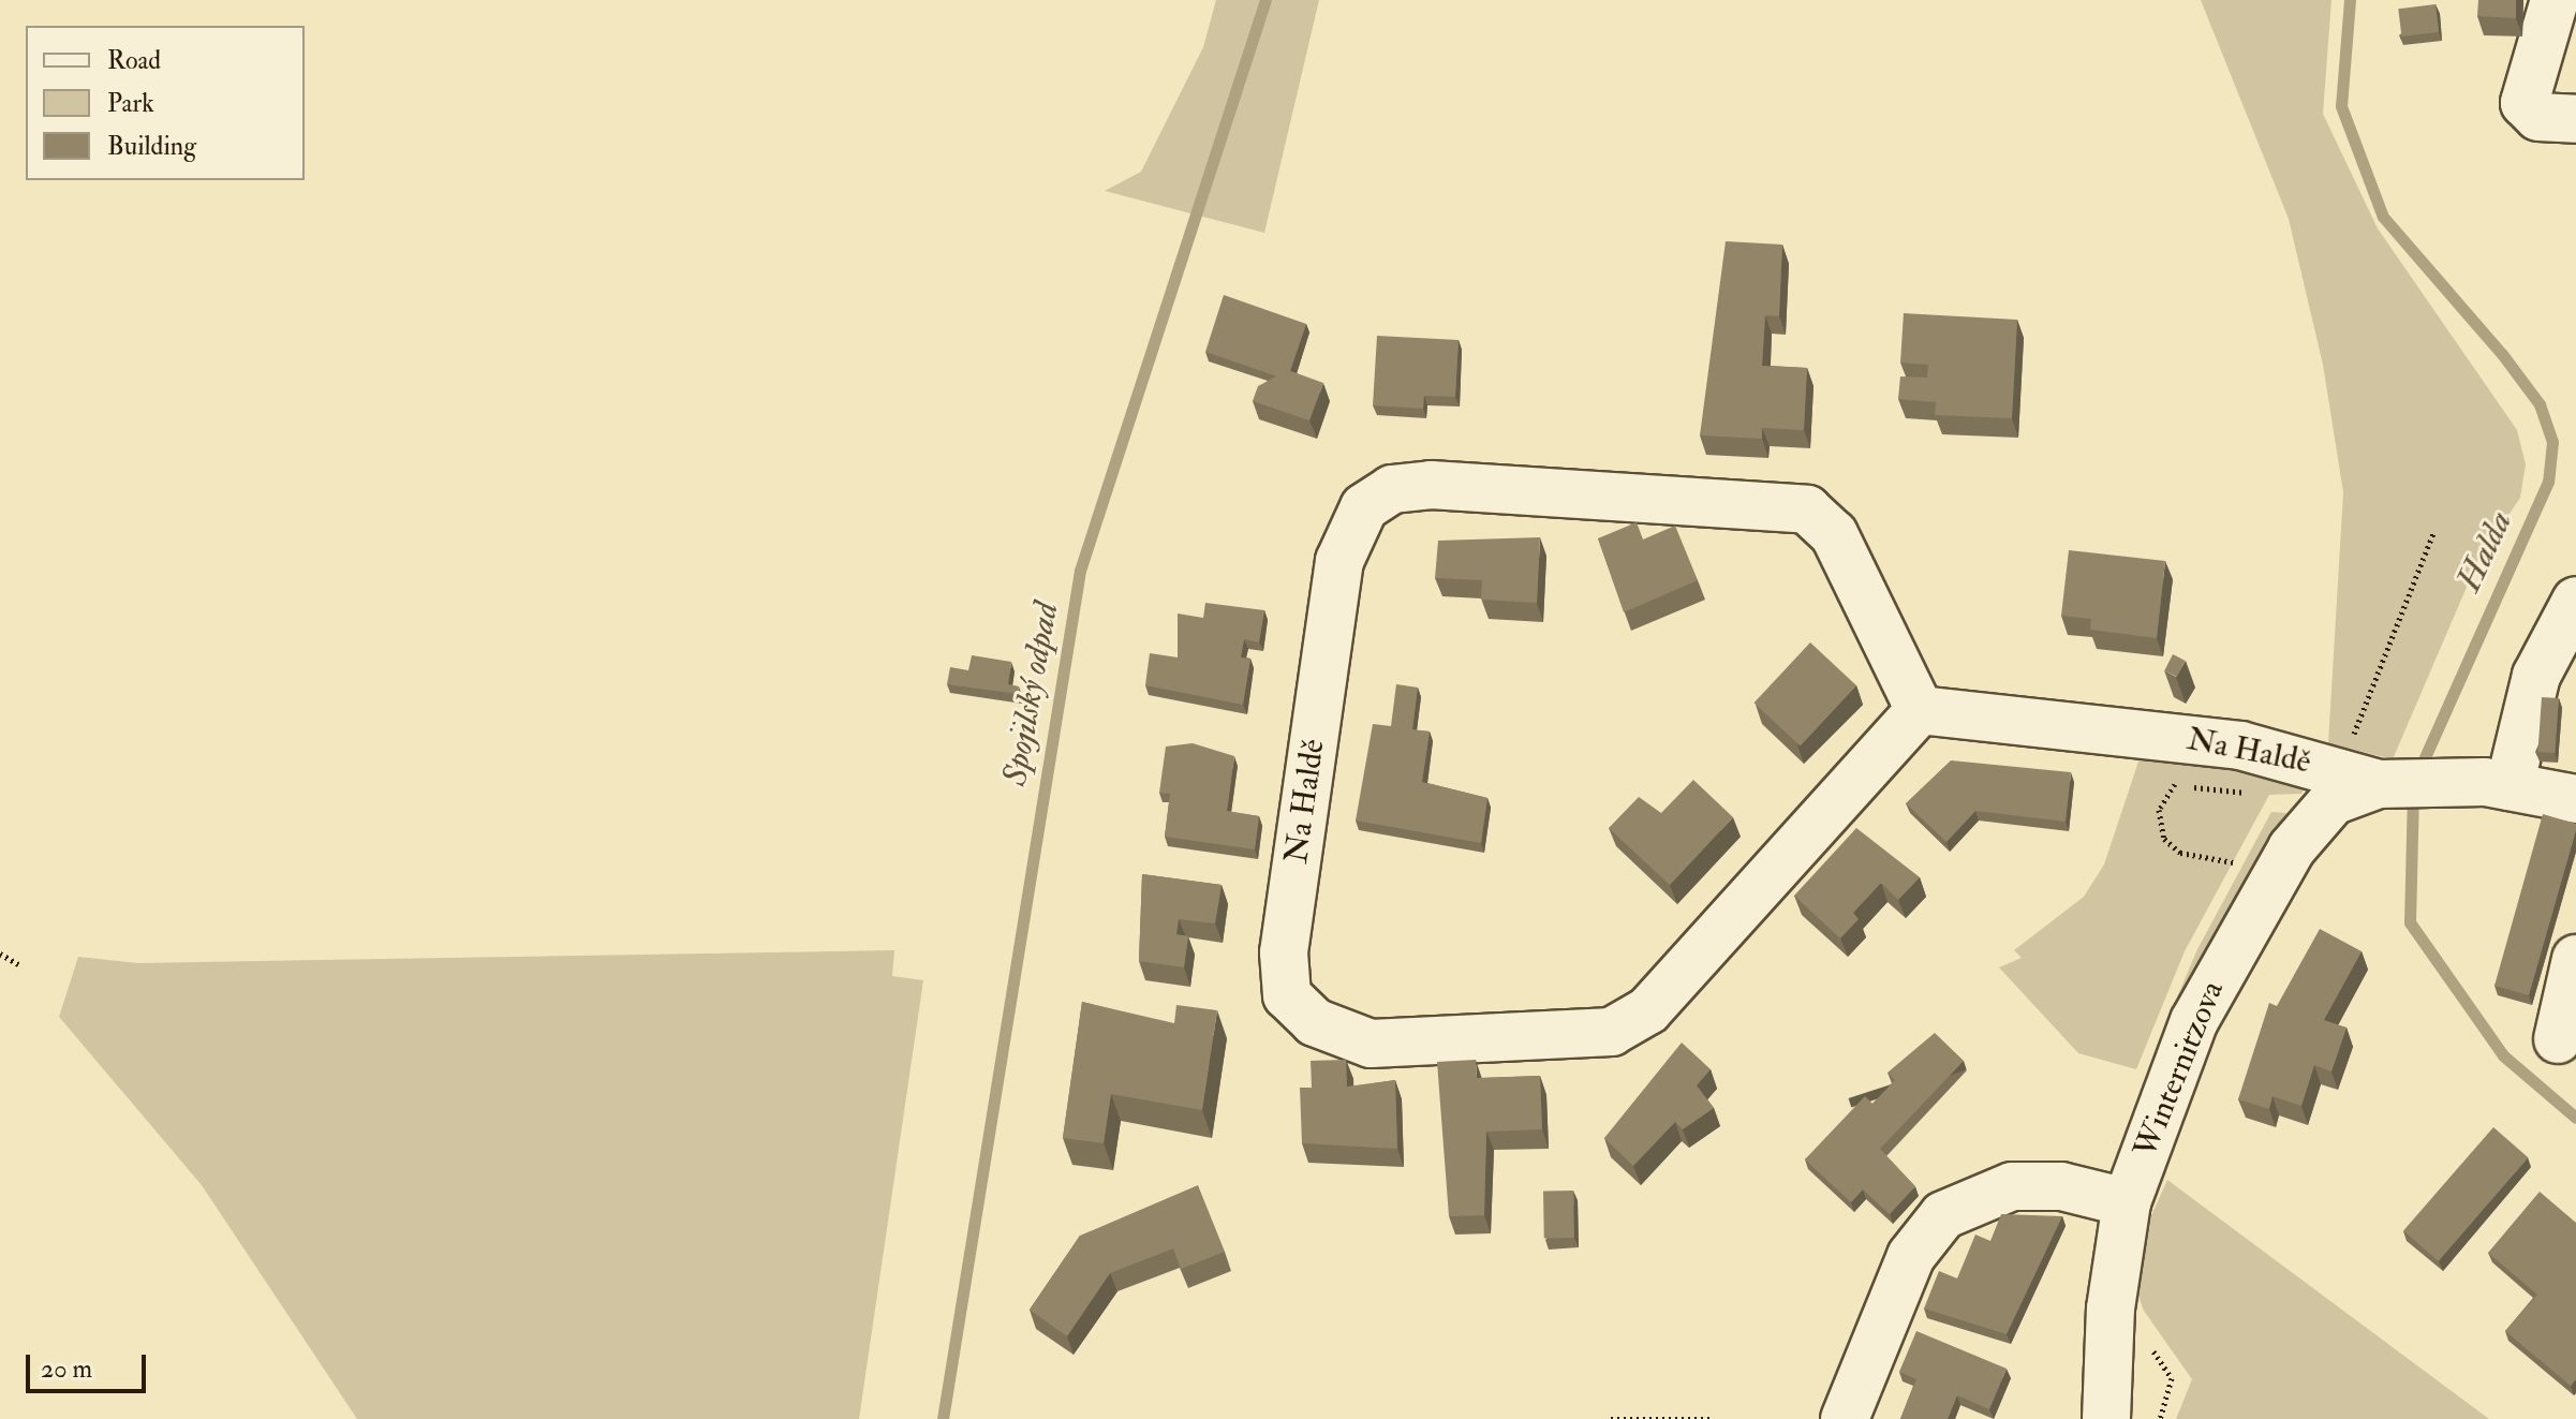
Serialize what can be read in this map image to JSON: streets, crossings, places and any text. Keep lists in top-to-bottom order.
{
  "streets": {
    "street": ["Na Haldě", "Winternitzova"]
  },
  "crossings": [
    ["Na Haldě", "Winternitzova"]
  ],
  "water": ["Halda", "Spojilský odpad"],
  "legend": ["Road", "Park", "Building"],
  "scale_bar": "20 m"
}
